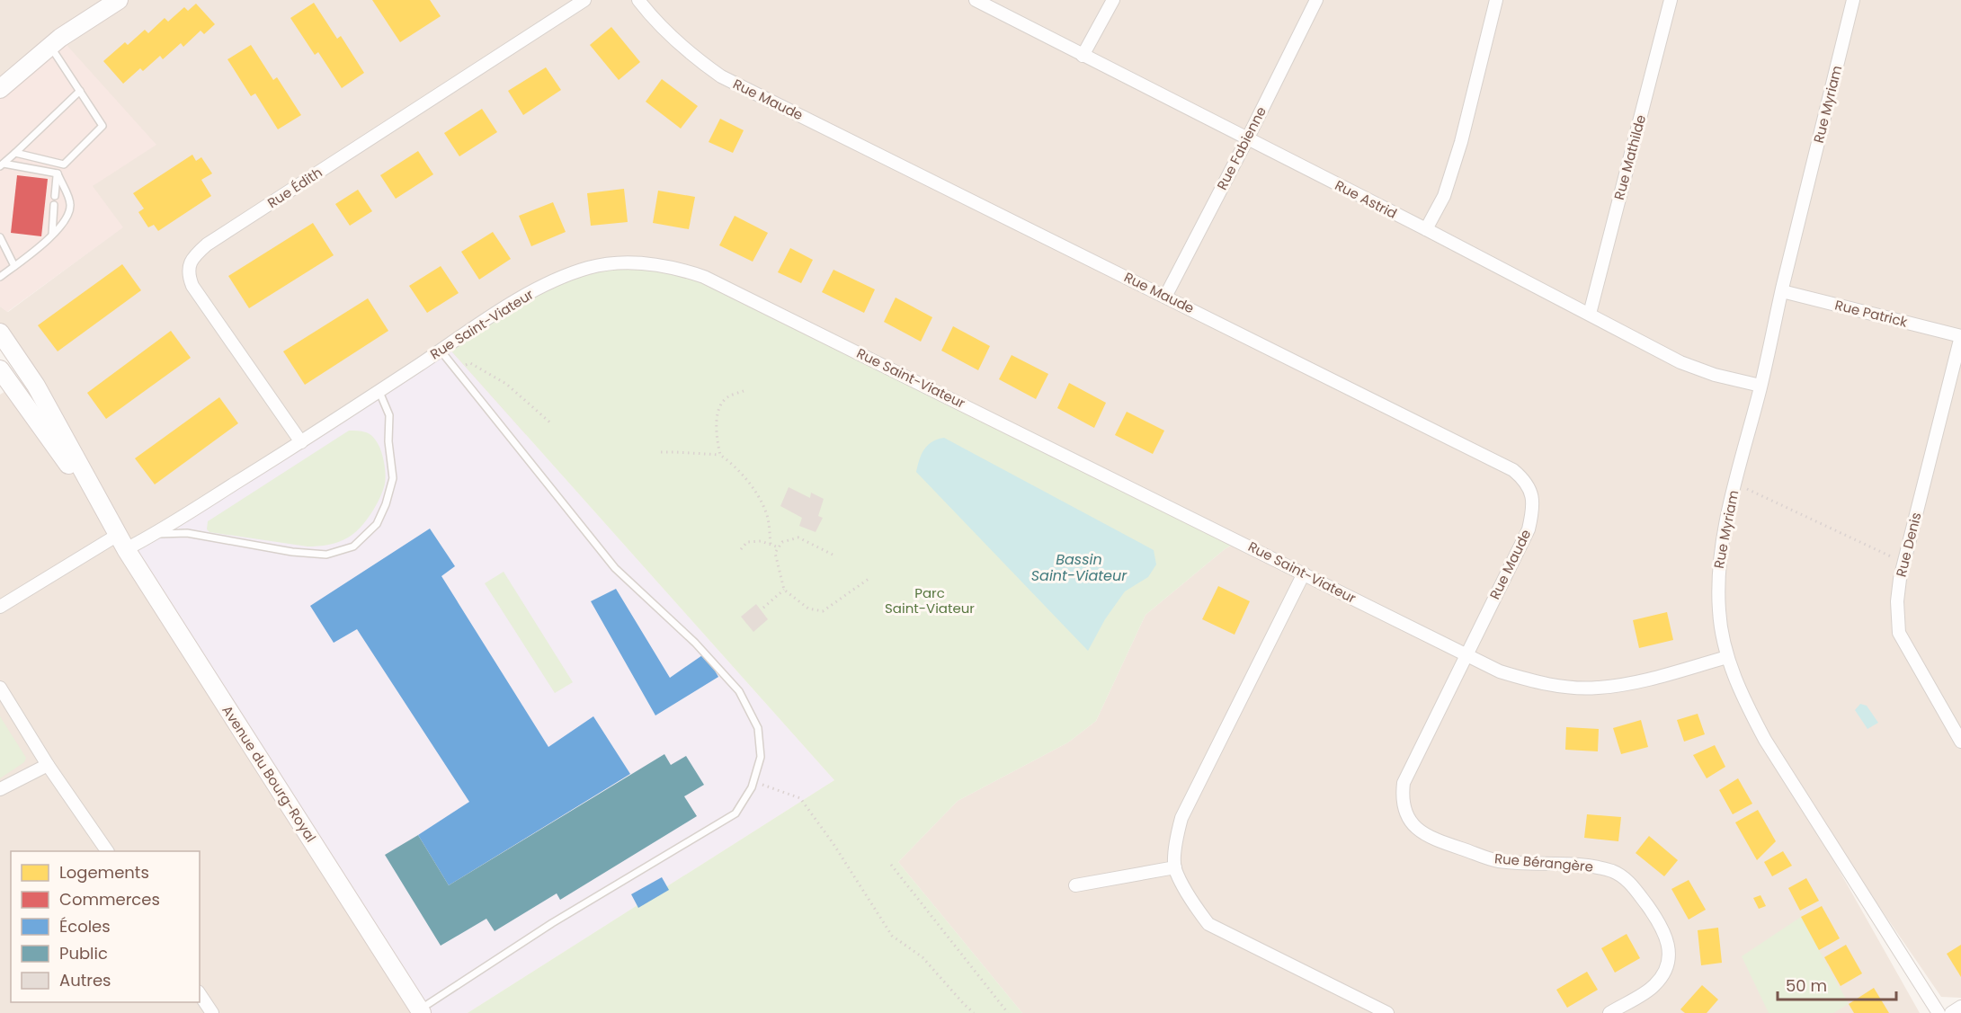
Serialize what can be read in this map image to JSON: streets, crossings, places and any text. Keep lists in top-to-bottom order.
{
  "streets": {
    "main road": ["Avenue du Bourg-Royal"],
    "street": [
      "Rue Maude",
      "Rue Myriam",
      "Rue Fabienne",
      "Rue Mathilde",
      "Rue Édith",
      "Rue Astrid",
      "Rue Patrick",
      "Rue Saint-Viateur",
      "Rue Denis",
      "Rue Bérangère"
    ]
  },
  "crossings": [
    ["Rue Maude", "Rue Fabienne"],
    ["Rue Maude", "Rue Saint-Viateur"],
    ["Rue Maude", "Rue Bérangère"],
    ["Rue Myriam", "Rue Astrid"],
    ["Rue Myriam", "Rue Patrick"],
    ["Rue Myriam", "Rue Saint-Viateur"],
    ["Rue Fabienne", "Rue Astrid"],
    ["Rue Mathilde", "Rue Astrid"],
    ["Rue Édith", "Rue Saint-Viateur"],
    ["Rue Patrick", "Rue Denis"],
    ["Rue Saint-Viateur", "Avenue du Bourg-Royal"],
    ["Rue Saint-Viateur", "Rue Bérangère"]
  ],
  "water": ["Bassin Saint-Viateur"],
  "parks": ["Parc Saint-Viateur"],
  "legend": [
    "Logements",
    "Commerces",
    "Écoles",
    "Public",
    "Autres"
  ],
  "scale_bar": "50 m"
}
